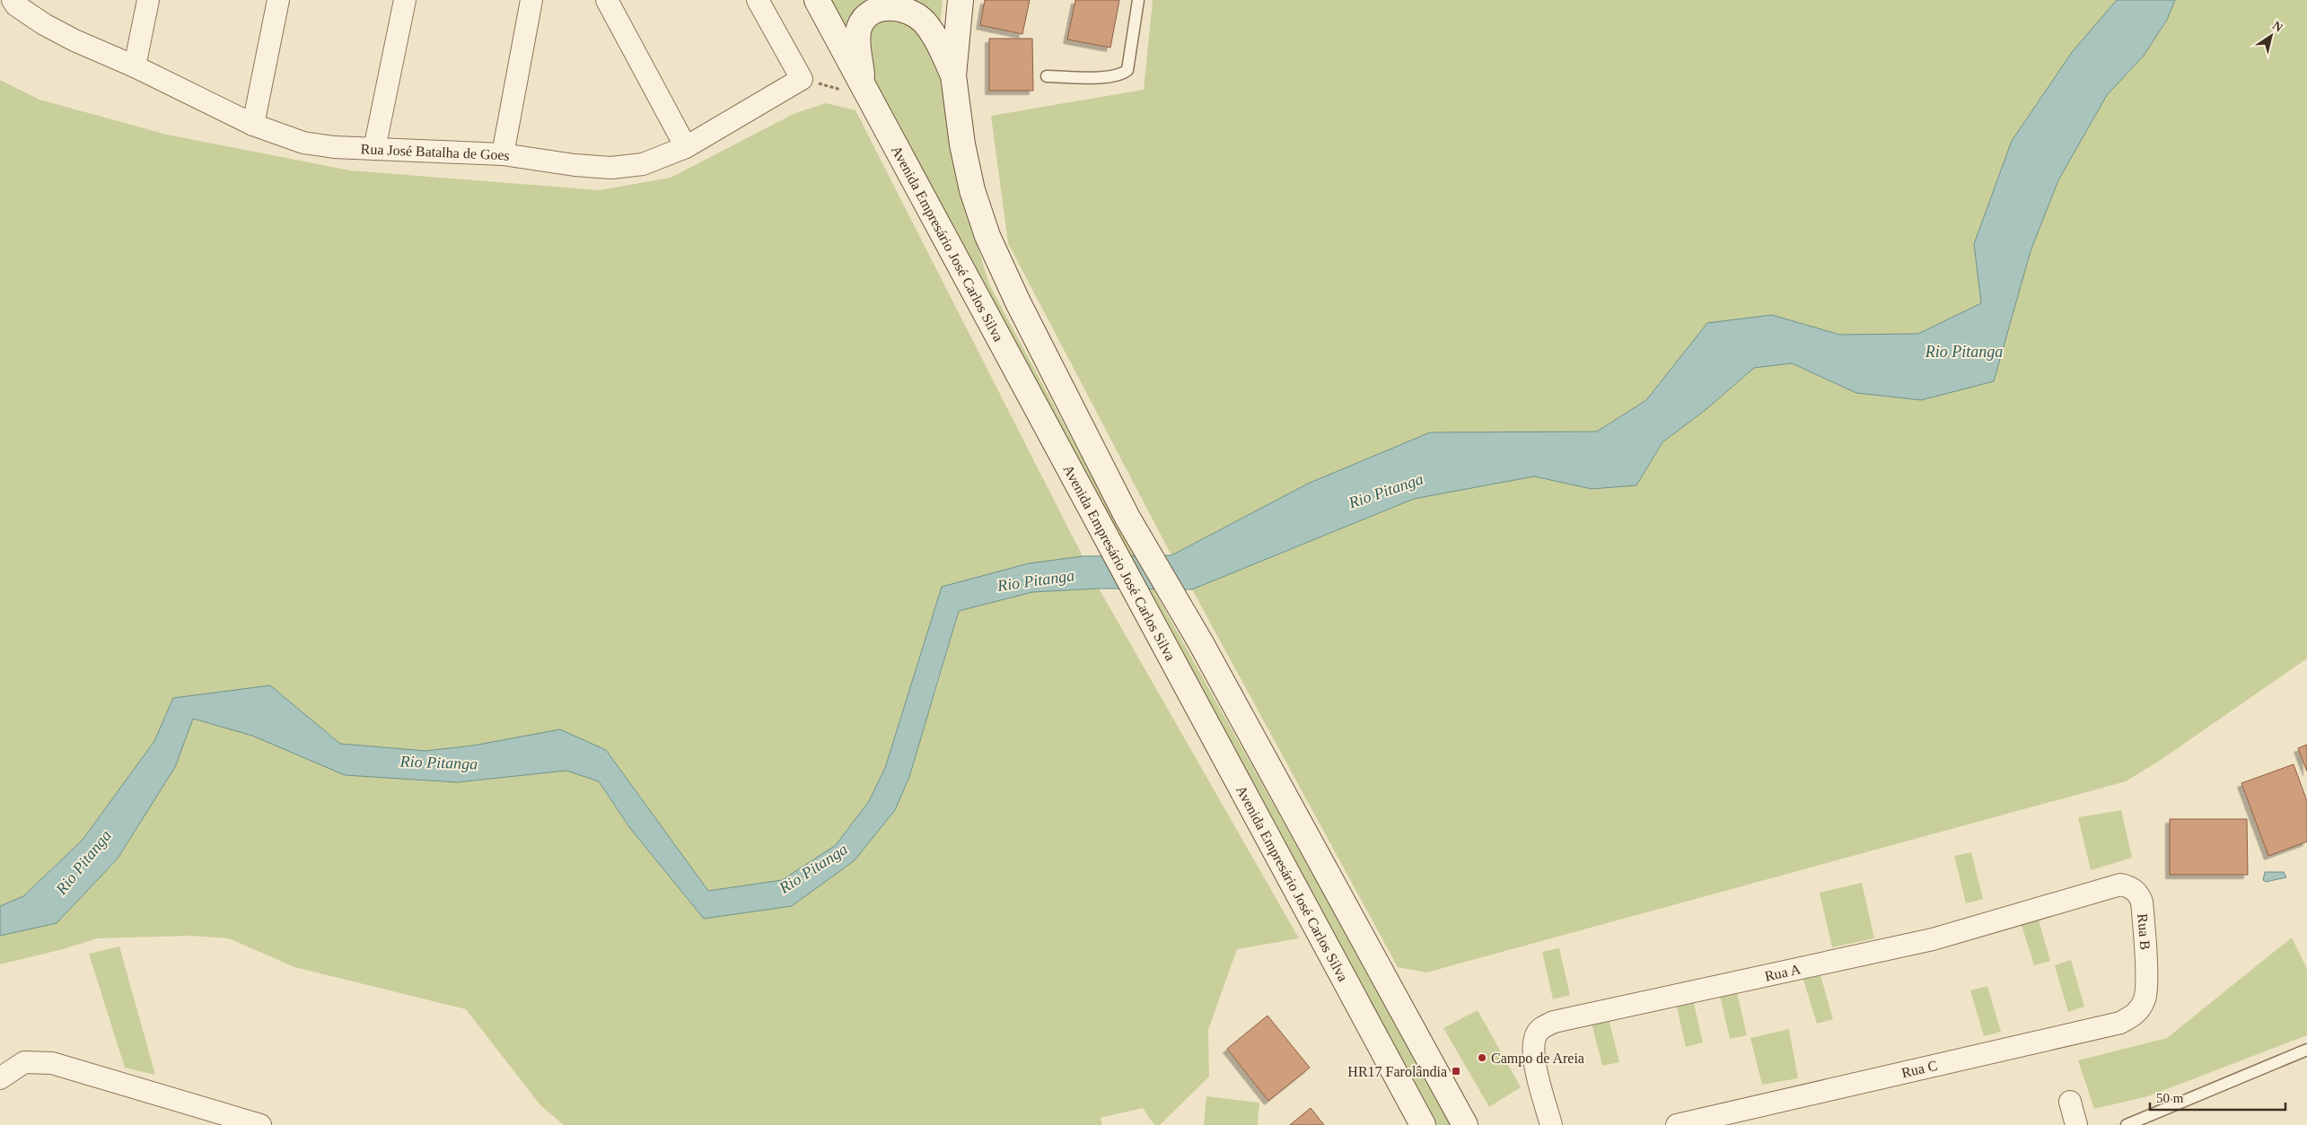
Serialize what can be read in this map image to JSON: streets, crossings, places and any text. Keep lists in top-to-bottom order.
{
  "streets": {
    "main road": ["Avenida Empresário José Carlos Silva"],
    "street": [
      "Rua José Batalha de Goes",
      "Rua B",
      "Rua A",
      "Rua C"
    ]
  },
  "crossings": [
    ["Rua B", "Rua A"],
    ["Rua B", "Rua C"]
  ],
  "water": ["Rio Pitanga"],
  "places": {
    "other": ["Campo de Areia"],
    "transit": ["HR17 Farolândia"]
  },
  "scale_bar": "50 m",
  "north": "top right"
}
